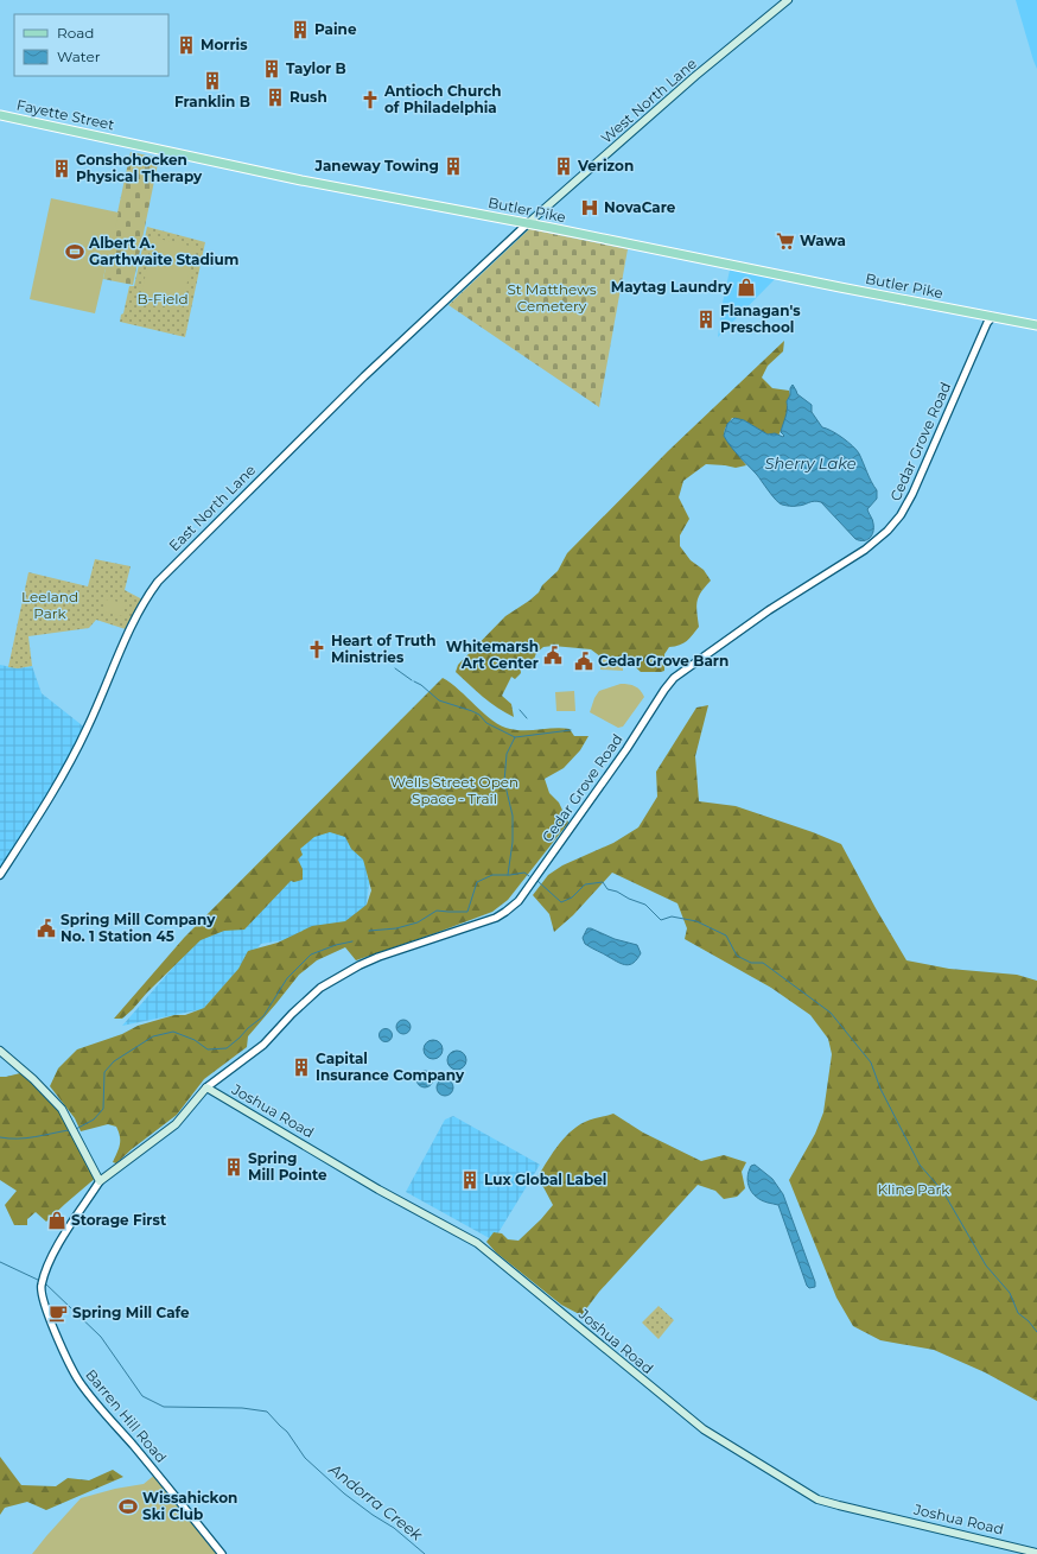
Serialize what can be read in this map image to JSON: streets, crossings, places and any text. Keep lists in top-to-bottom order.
{
  "streets": {
    "main road": [
      "West North Lane",
      "Fayette Street",
      "Butler Pike",
      "Cedar Grove Road",
      "Joshua Road"
    ],
    "street": ["East North Lane", "Barren Hill Road"]
  },
  "crossings": [
    ["West North Lane", "Butler Pike"],
    ["West North Lane", "East North Lane"],
    ["Fayette Street", "Butler Pike"],
    ["Butler Pike", "Cedar Grove Road"],
    ["Butler Pike", "East North Lane"],
    ["Cedar Grove Road", "Joshua Road"],
    ["Cedar Grove Road", "Barren Hill Road"]
  ],
  "water": ["Sherry Lake", "Andorra Creek"],
  "parks": [
    "St Matthews Cemetery",
    "B-Field",
    "Leeland Park",
    "Wells Street Open Space - Trail",
    "Kline Park"
  ],
  "places": {
    "building": [
      "Paine",
      "Morris",
      "Taylor B",
      "Franklin B",
      "Rush",
      "Janeway Towing",
      "Verizon",
      "Conshohocken Physical Therapy",
      "Flanagan's Preschool",
      "Capital Insurance Company",
      "Spring Mill Pointe",
      "Lux Global Label"
    ],
    "church": ["Antioch Church of Philadelphia", "Heart of Truth Ministries"],
    "hospital": ["NovaCare"],
    "supermarket": ["Wawa"],
    "sports": ["Albert A. Garthwaite Stadium", "Wissahickon Ski Club"],
    "shop": ["Maytag Laundry", "Storage First"],
    "public building": ["Whitemarsh Art Center", "Cedar Grove Barn", "Spring Mill Company No. 1 Station 45"],
    "cafe": ["Spring Mill Cafe"]
  },
  "legend": ["Road", "Water"]
}
